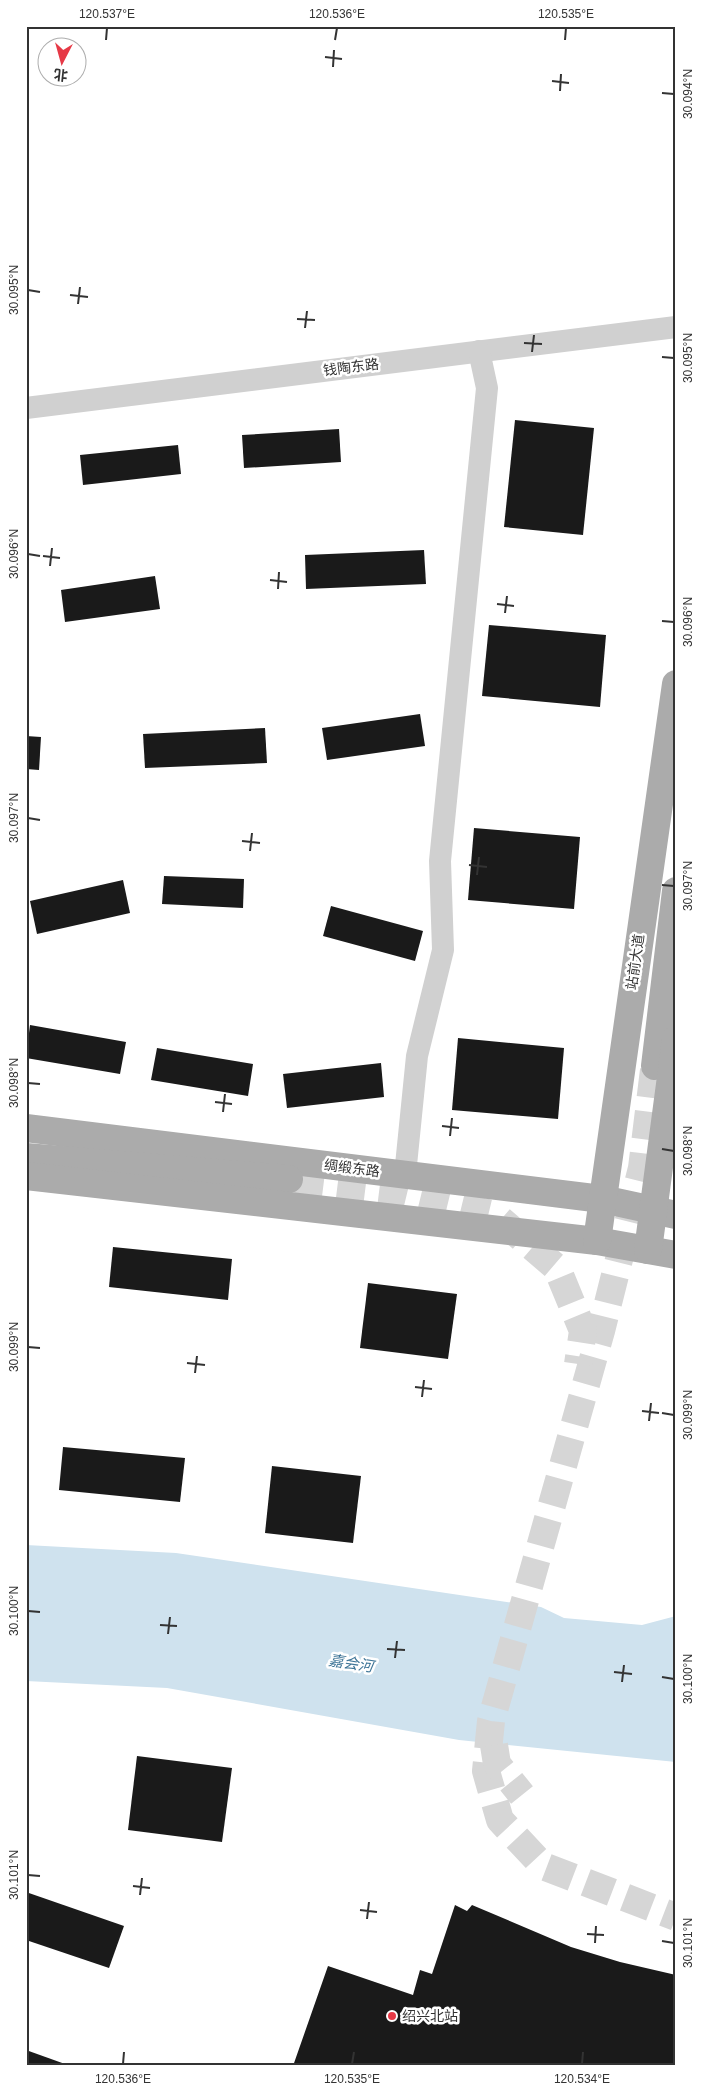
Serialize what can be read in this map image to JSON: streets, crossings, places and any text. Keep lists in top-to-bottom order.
{
  "streets": {
    "main road": ["站前大道", "绸缎东路"],
    "street": ["钱陶东路"]
  },
  "crossings": [
    ["站前大道", "绸缎东路"]
  ],
  "water": ["嘉会河"],
  "places": ["绍兴北站"],
  "north": "bottom",
  "coordinates": [
    "120.537°E",
    "120.536°E",
    "120.535°E",
    "30.094°N",
    "30.095°N",
    "30.096°N",
    "30.097°N",
    "30.098°N",
    "30.099°N",
    "30.100°N",
    "30.101°N",
    "120.534°E"
  ]
}
